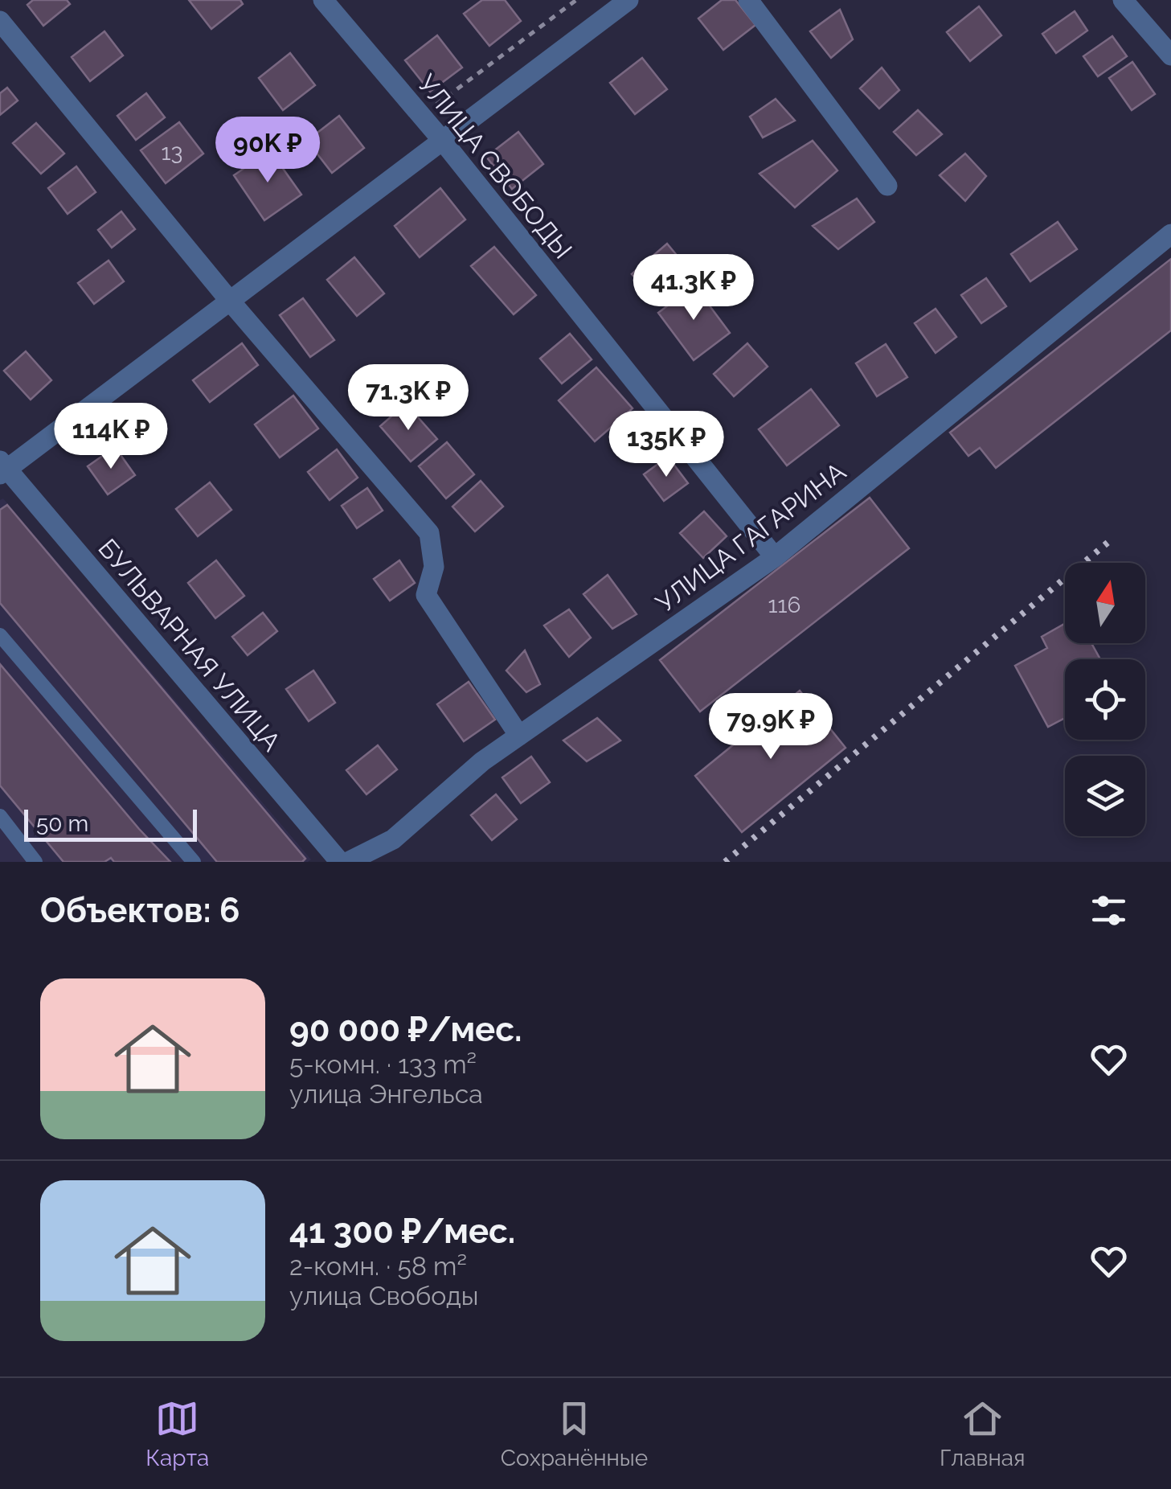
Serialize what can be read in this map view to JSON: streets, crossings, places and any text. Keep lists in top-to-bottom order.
{
  "streets": {
    "street": ["УЛИЦА СВОБОДЫ", "УЛИЦА ГАГАРИНА", "БУЛЬВАРНАЯ УЛИЦА"]
  },
  "crossings": [
    ["УЛИЦА СВОБОДЫ", "УЛИЦА ГАГАРИНА"]
  ],
  "house_numbers": ["13", "116"],
  "scale_bar": "50 m",
  "north": "top",
  "page": {
    "price": [
      "90K ₽",
      "41.3K ₽",
      "71.3K ₽",
      "114K ₽",
      "135K ₽",
      "79.9K ₽"
    ],
    "scale": "50 m",
    "heading": "Объектов: 6",
    "list": [
      {
        "name": "90 000 ₽/мес.",
        "note": "5-комн. · 133 m² · улица Энгельса"
      },
      {
        "name": "41 300 ₽/мес.",
        "note": "2-комн. · 58 m² · улица Свободы"
      }
    ],
    "tabs": ["Карта", "Сохранённые", "Главная"]
  }
}
